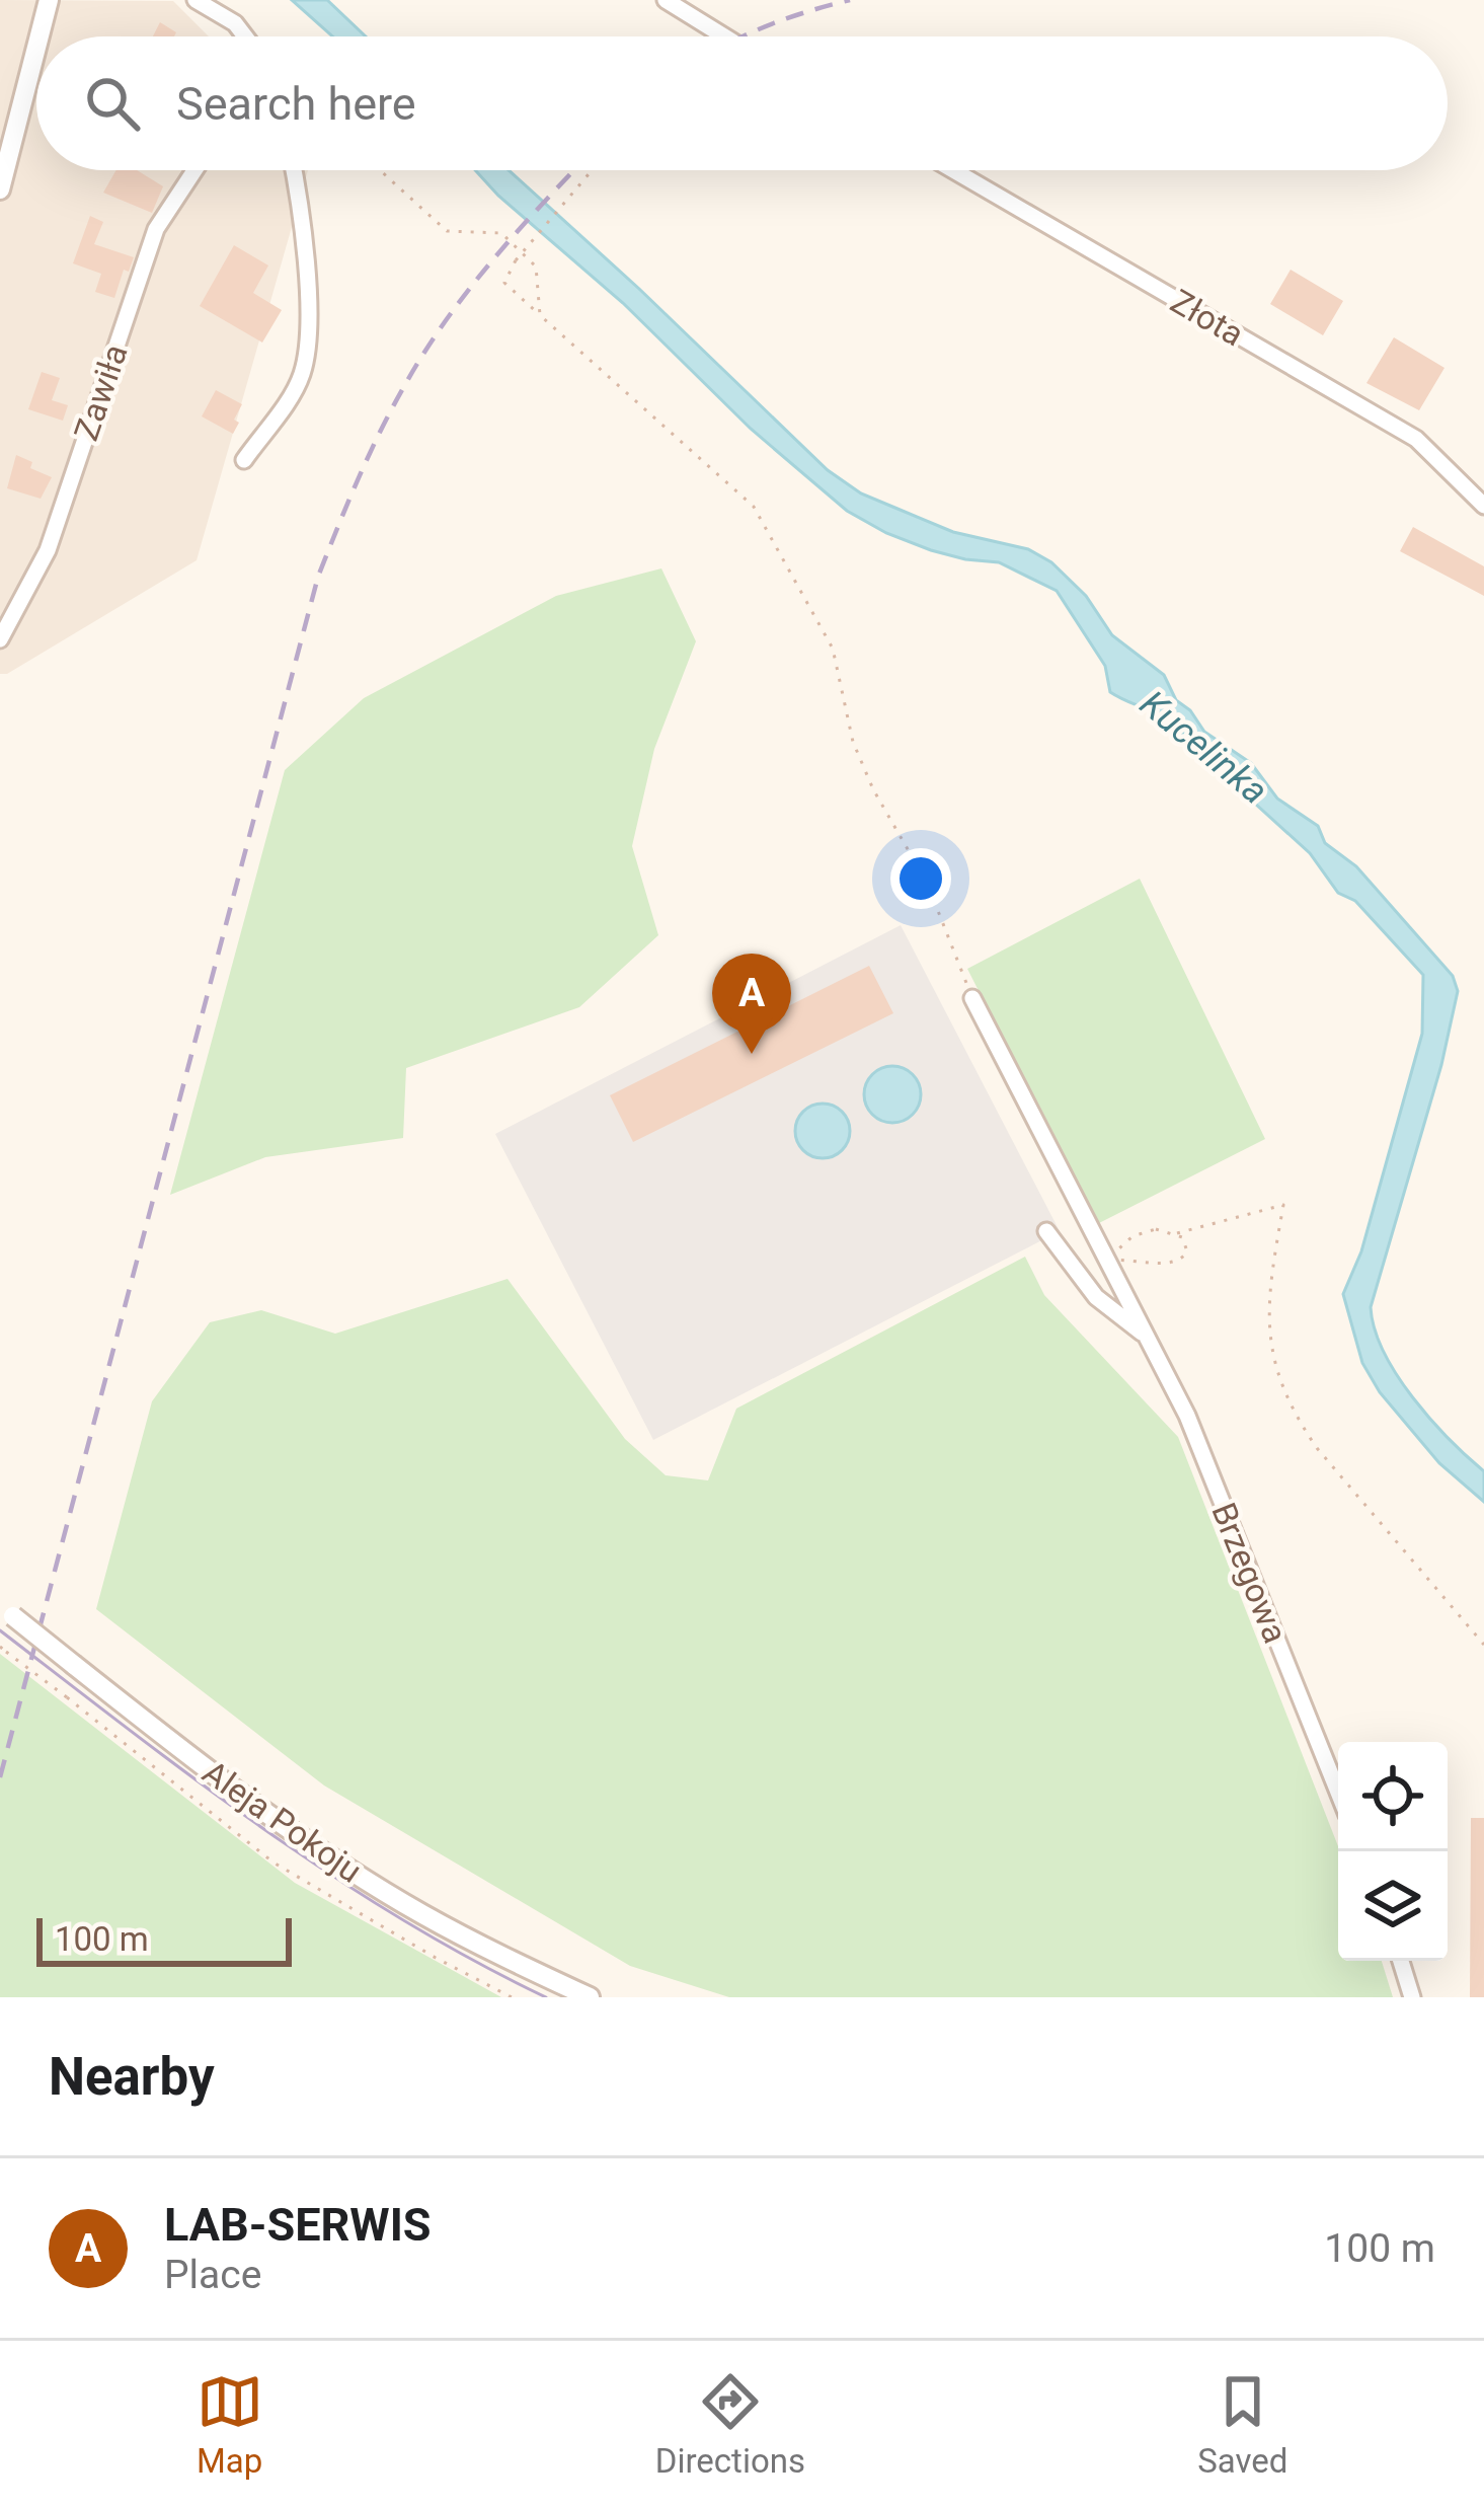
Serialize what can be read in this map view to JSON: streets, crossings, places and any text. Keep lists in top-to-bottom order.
{
  "streets": {
    "street": [
      "Złota",
      "Zawiła",
      "Brzegowa",
      "Aleja Pokoju"
    ]
  },
  "water": ["Kucelinka"],
  "scale_bar": "100 m",
  "page": {
    "search": "Search here",
    "pins": "A",
    "scale": "100 m",
    "heading": "Nearby",
    "list": [
      {
        "mark": "A",
        "name": "LAB-SERWIS",
        "note": "Place",
        "value": "100 m"
      }
    ],
    "nav": ["Map", "Directions", "Saved"]
  }
}
